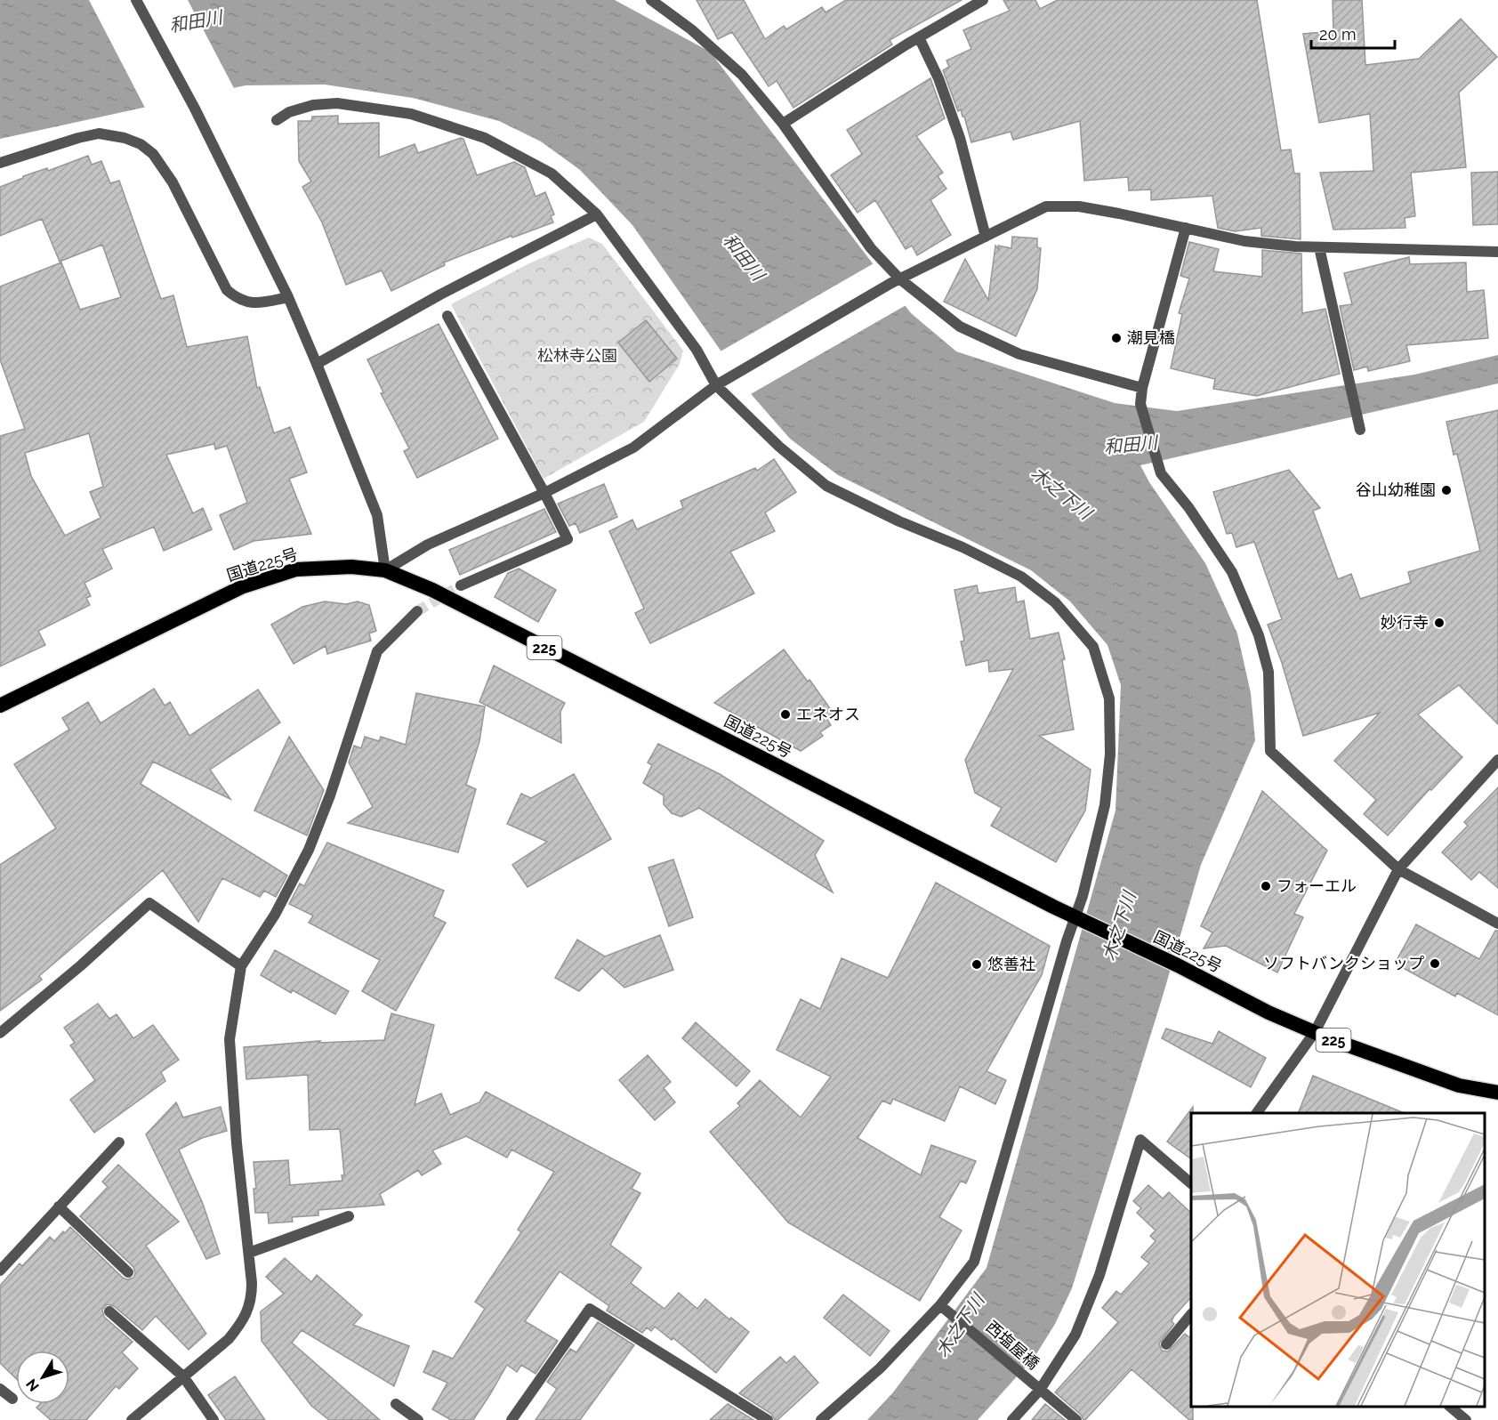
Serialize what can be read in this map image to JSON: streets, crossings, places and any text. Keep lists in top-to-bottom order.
{
  "streets": {
    "highway": ["国道225号", "225"],
    "street": ["西塩屋橋"]
  },
  "water": ["和田川", "木之下川"],
  "parks": ["松林寺公園"],
  "places": [
    "潮見橋",
    "谷山幼稚園",
    "妙行寺",
    "エネオス",
    "フォーエル",
    "ソフトバンクショップ",
    "悠善社"
  ],
  "scale_bar": "20 m",
  "north": "bottom left"
}
